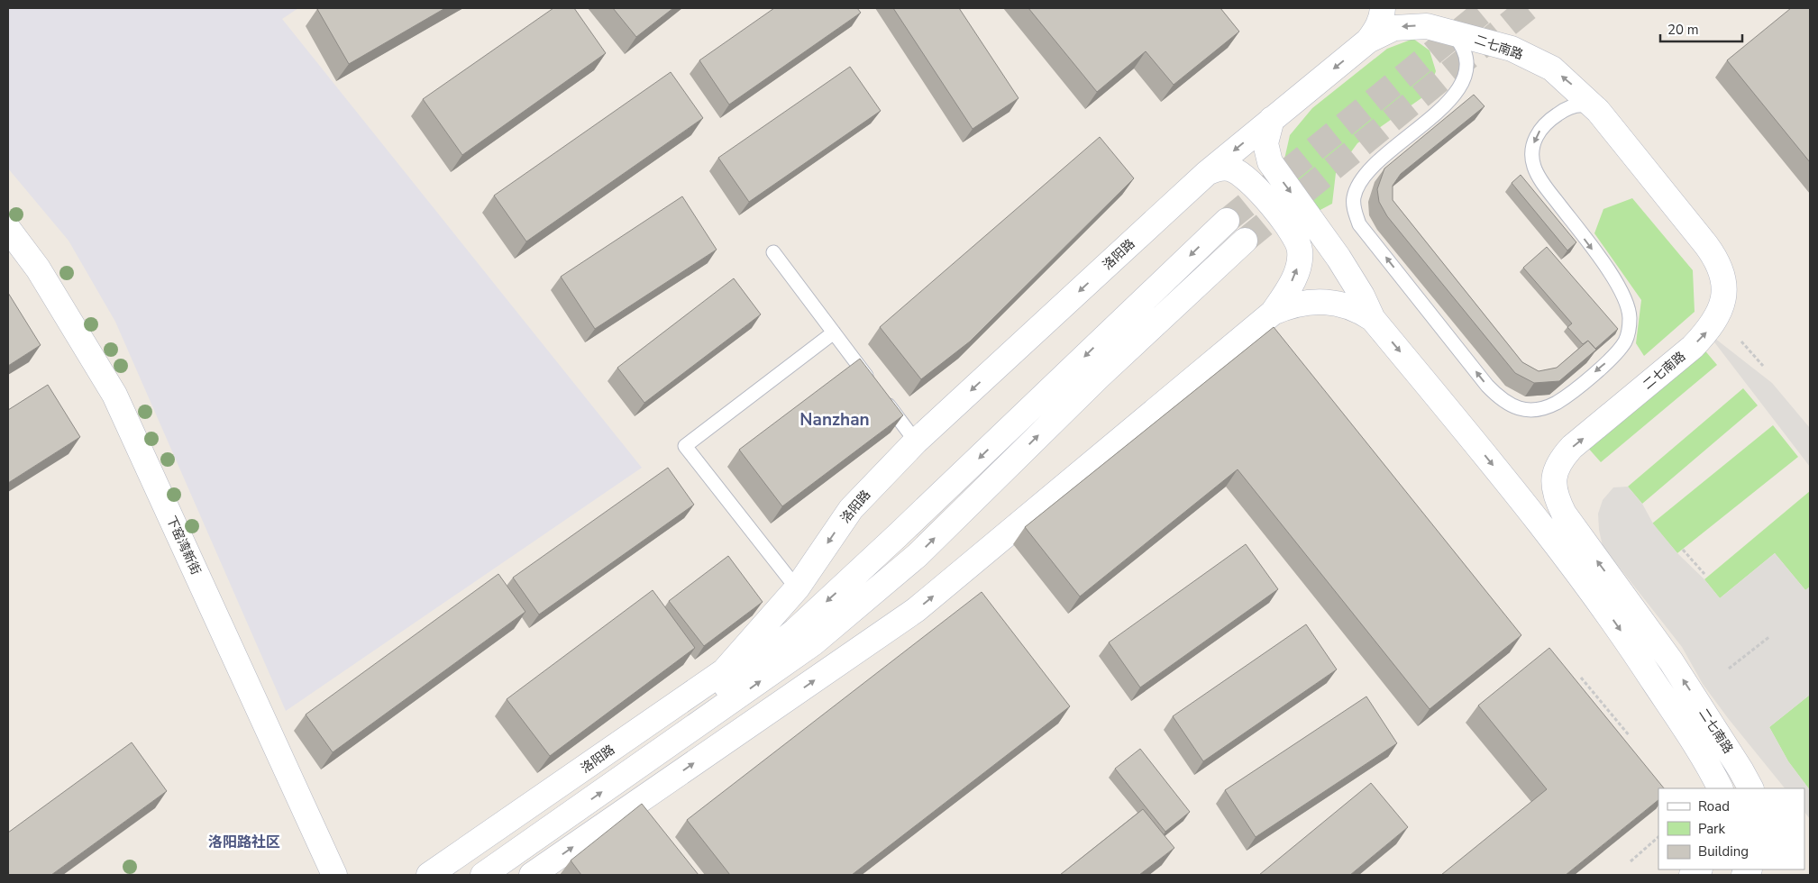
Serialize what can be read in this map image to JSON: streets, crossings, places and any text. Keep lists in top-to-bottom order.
{
  "streets": {
    "main road": ["二七南路", "洛阳路", "下窑湾新街"]
  },
  "crossings": [
    ["二七南路", "洛阳路"]
  ],
  "districts": ["Nanzhan", "洛阳路社区"],
  "legend": ["Road", "Park", "Building"],
  "scale_bar": "20 m"
}
